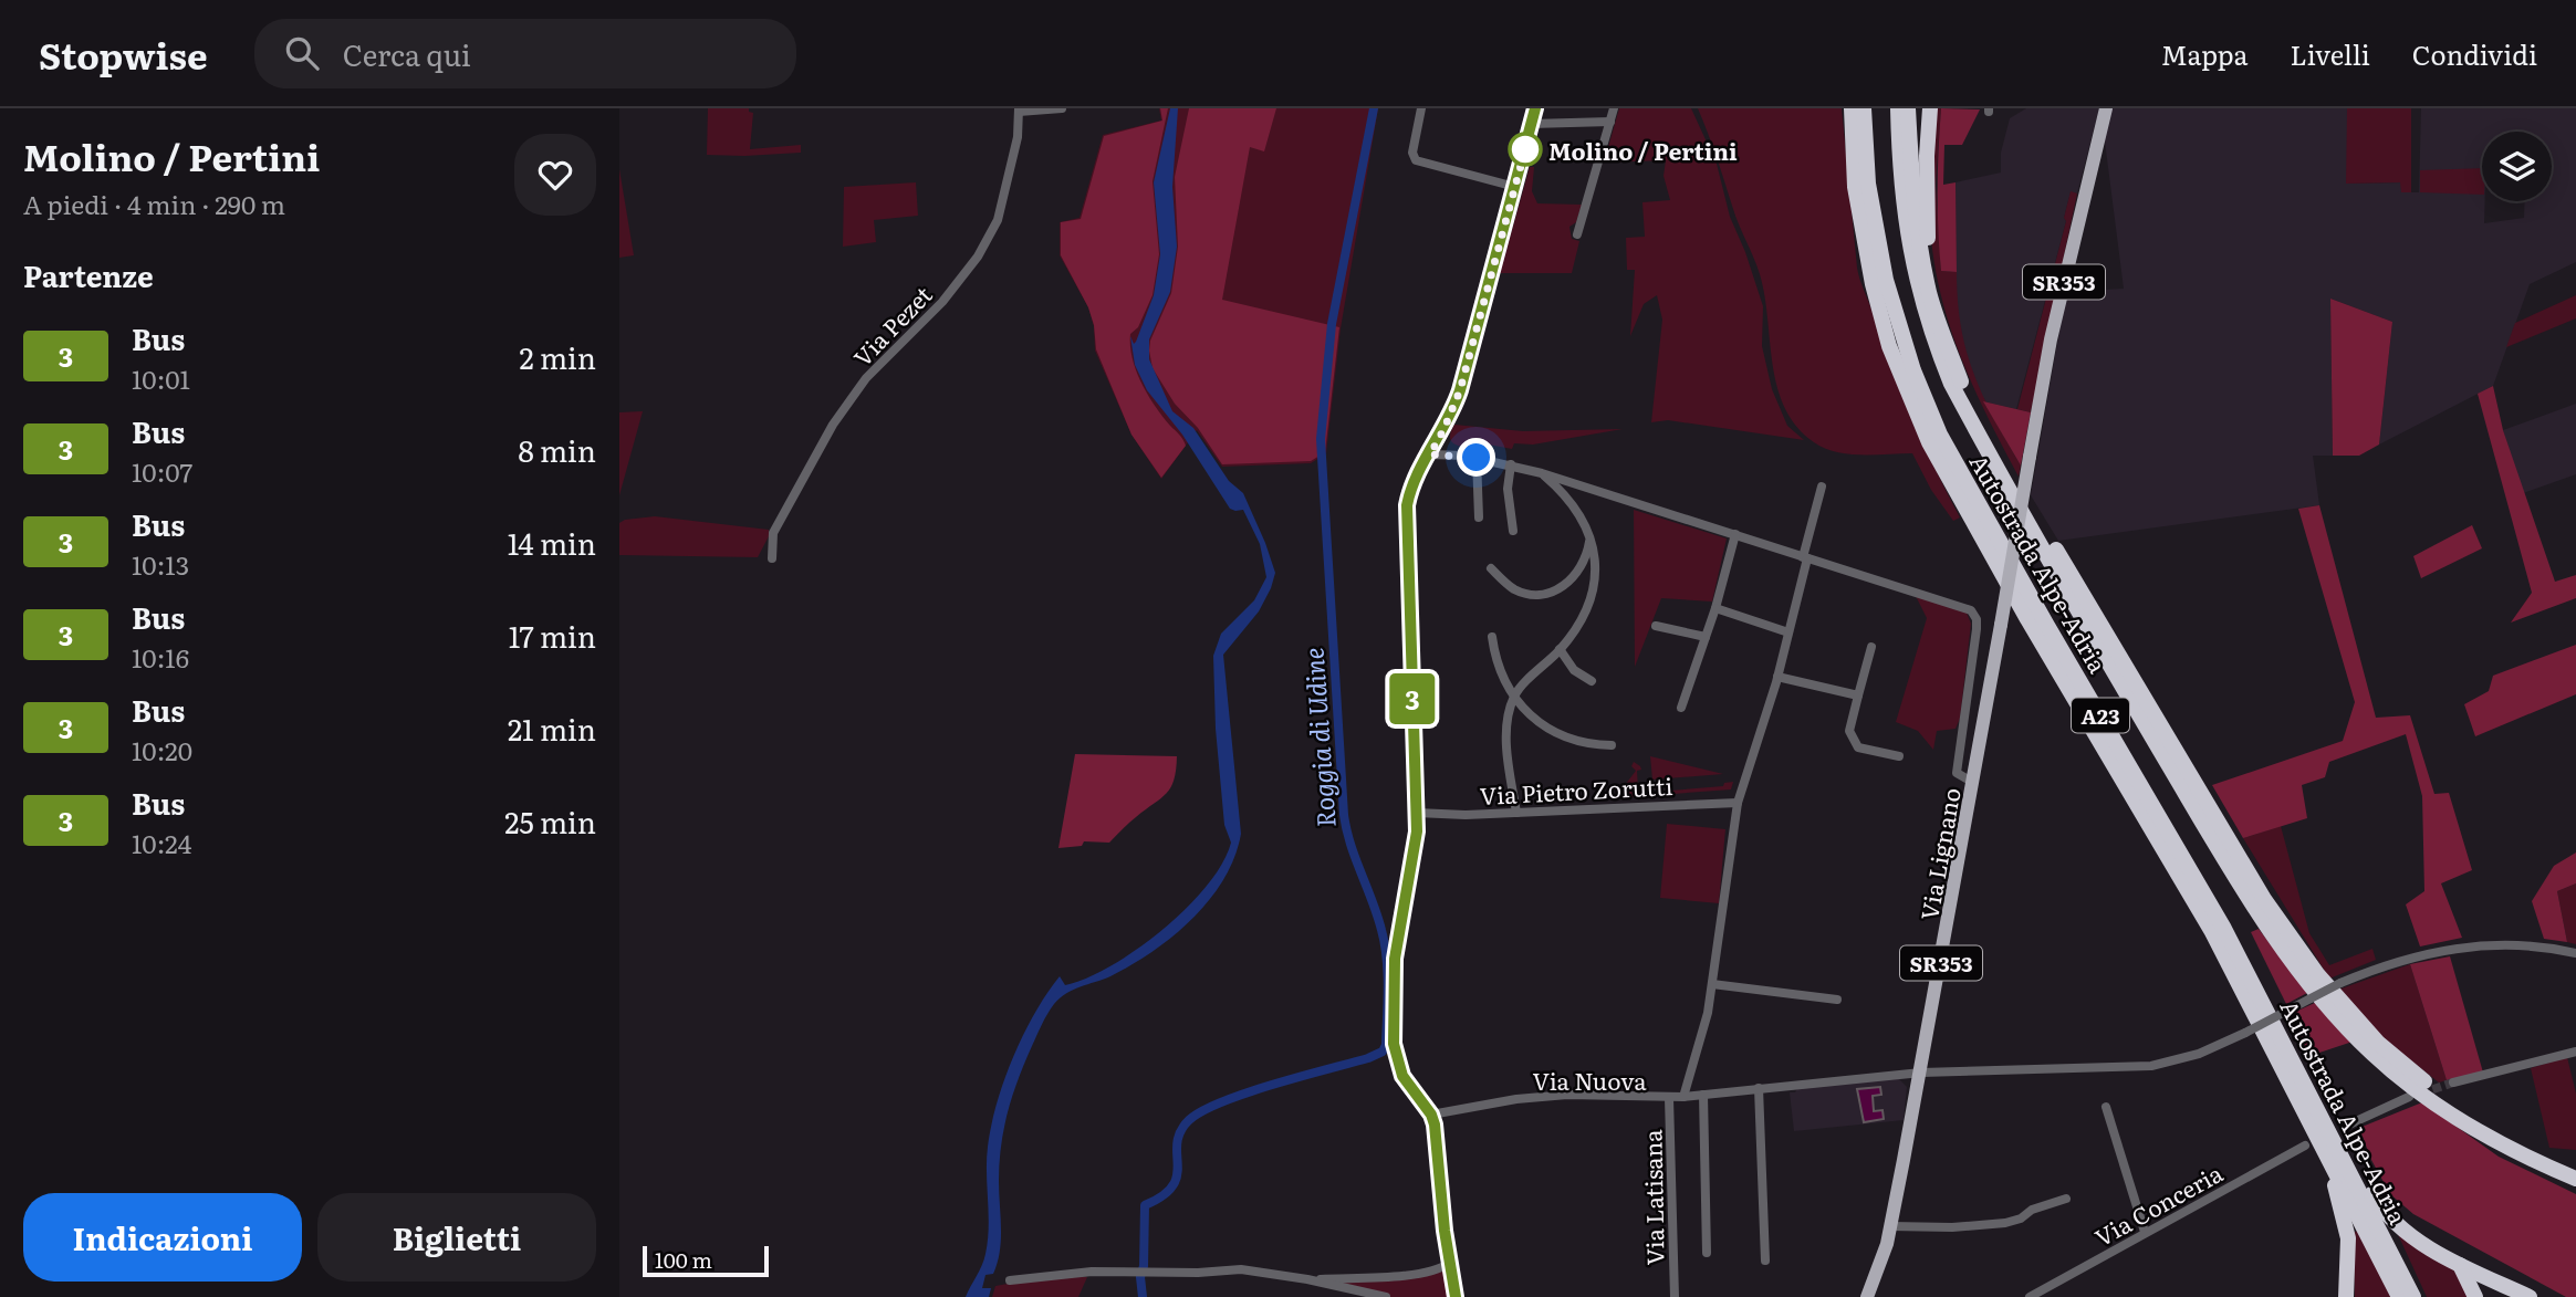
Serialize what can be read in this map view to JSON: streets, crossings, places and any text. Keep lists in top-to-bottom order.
{
  "streets": {
    "highway": ["Autostrada Alpe-Adria", "A23"],
    "main road": ["SR353", "Via Lignano"],
    "street": [
      "Via Pezet",
      "Via Pietro Zorutti",
      "Via Nuova",
      "Via Latisana",
      "Via Conceria"
    ]
  },
  "crossings": [
    ["Autostrada Alpe-Adria", "A23"],
    ["Via Lignano", "Via Nuova"],
    ["Via Nuova", "Via Latisana"]
  ],
  "water": ["Roggia di Udine"],
  "places": ["Molino / Pertini"],
  "lines": ["bus line 3"],
  "scale_bar": "100 m",
  "page": {
    "header": "Stopwise",
    "search": "Cerca qui",
    "nav": ["Mappa", "Livelli", "Condividi"],
    "heading": [
      ["Molino / Pertini", "A piedi · 4 min · 290 m"],
      "Partenze"
    ],
    "on_map": "3",
    "list": [
      {
        "mark": "3",
        "name": "Bus",
        "note": "10:01",
        "value": "2 min"
      },
      {
        "mark": "3",
        "name": "Bus",
        "note": "10:07",
        "value": "8 min"
      },
      {
        "mark": "3",
        "name": "Bus",
        "note": "10:13",
        "value": "14 min"
      },
      {
        "mark": "3",
        "name": "Bus",
        "note": "10:16",
        "value": "17 min"
      },
      {
        "mark": "3",
        "name": "Bus",
        "note": "10:20",
        "value": "21 min"
      },
      {
        "mark": "3",
        "name": "Bus",
        "note": "10:24",
        "value": "25 min"
      }
    ],
    "buttons": ["Indicazioni", "Biglietti"],
    "scale": "100 m"
  }
}
